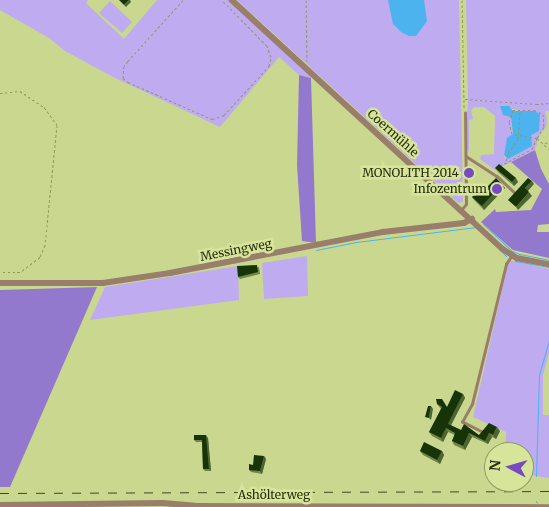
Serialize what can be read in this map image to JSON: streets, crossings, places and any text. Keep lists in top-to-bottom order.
{
  "streets": {
    "street": ["Coermühle", "Messingweg", "Ashölterweg"]
  },
  "crossings": [
    ["Coermühle", "Messingweg"]
  ],
  "places": ["MONOLITH 2014", "Infozentrum"],
  "north": "left"
}
